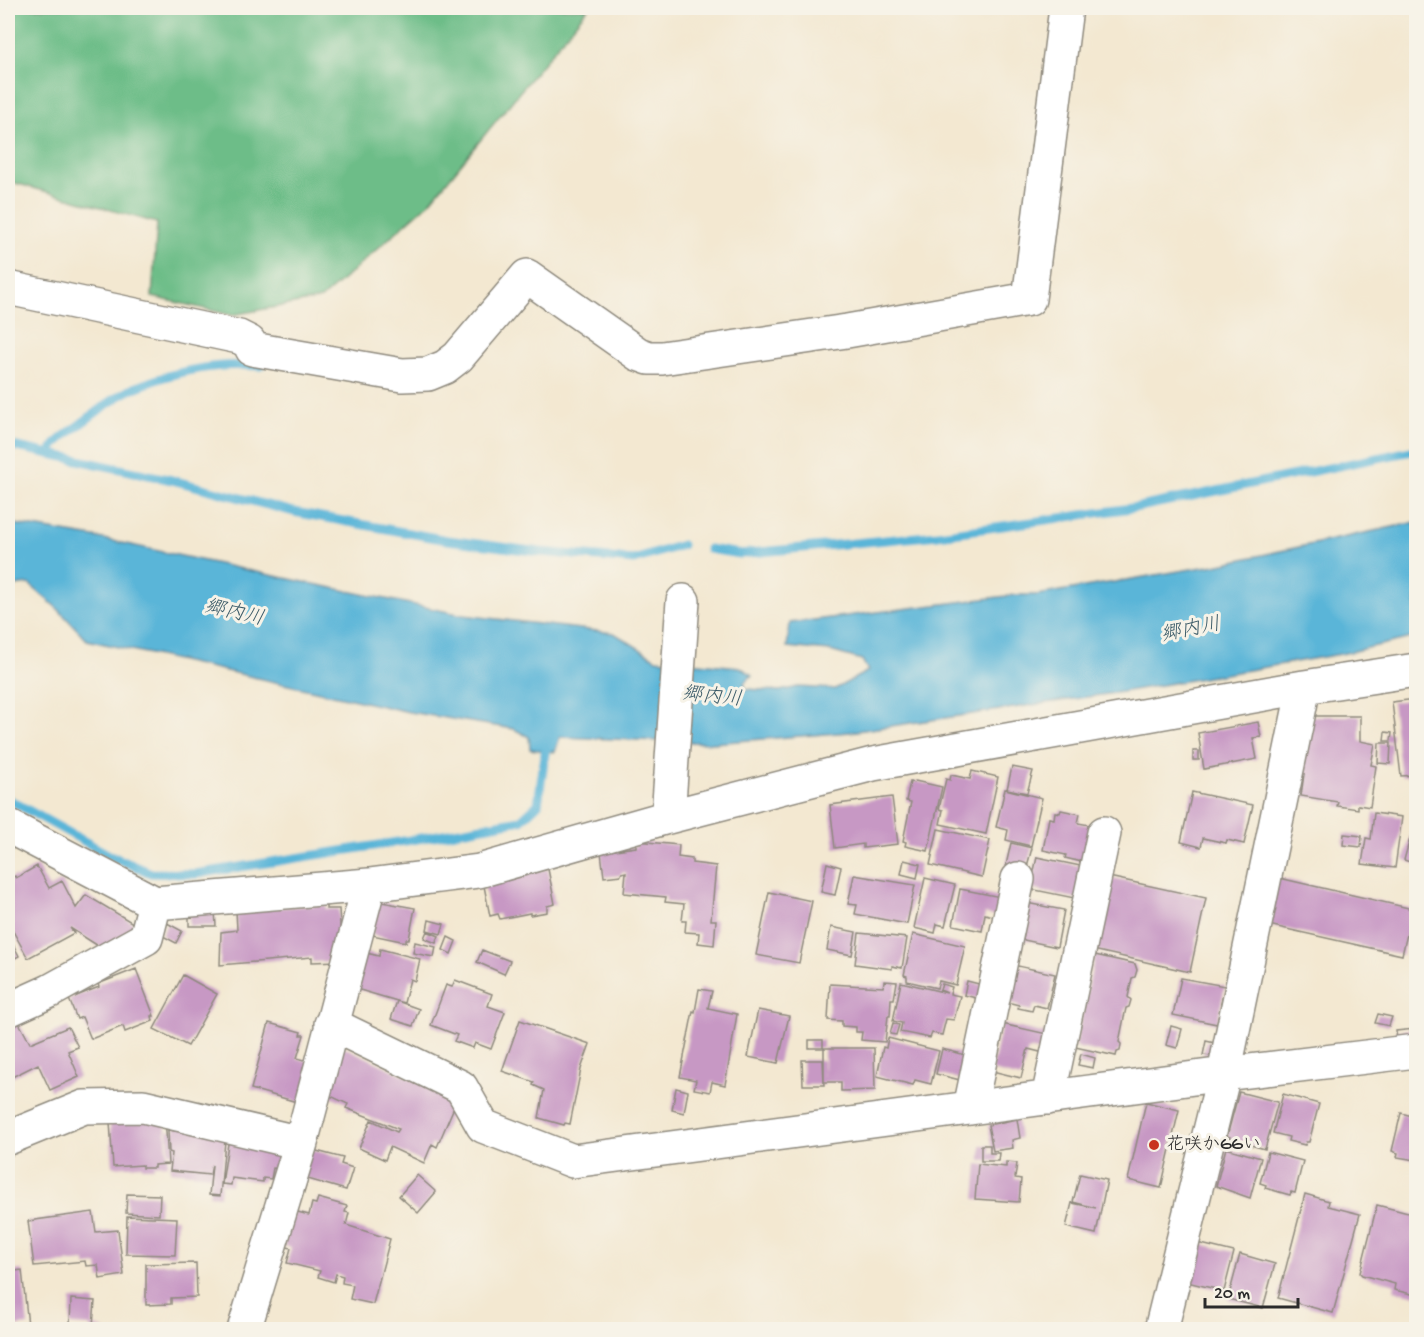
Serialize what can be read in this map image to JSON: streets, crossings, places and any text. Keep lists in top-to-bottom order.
{
  "water": ["郷内川"],
  "places": ["花咲かGGい"],
  "scale_bar": "20 m"
}
